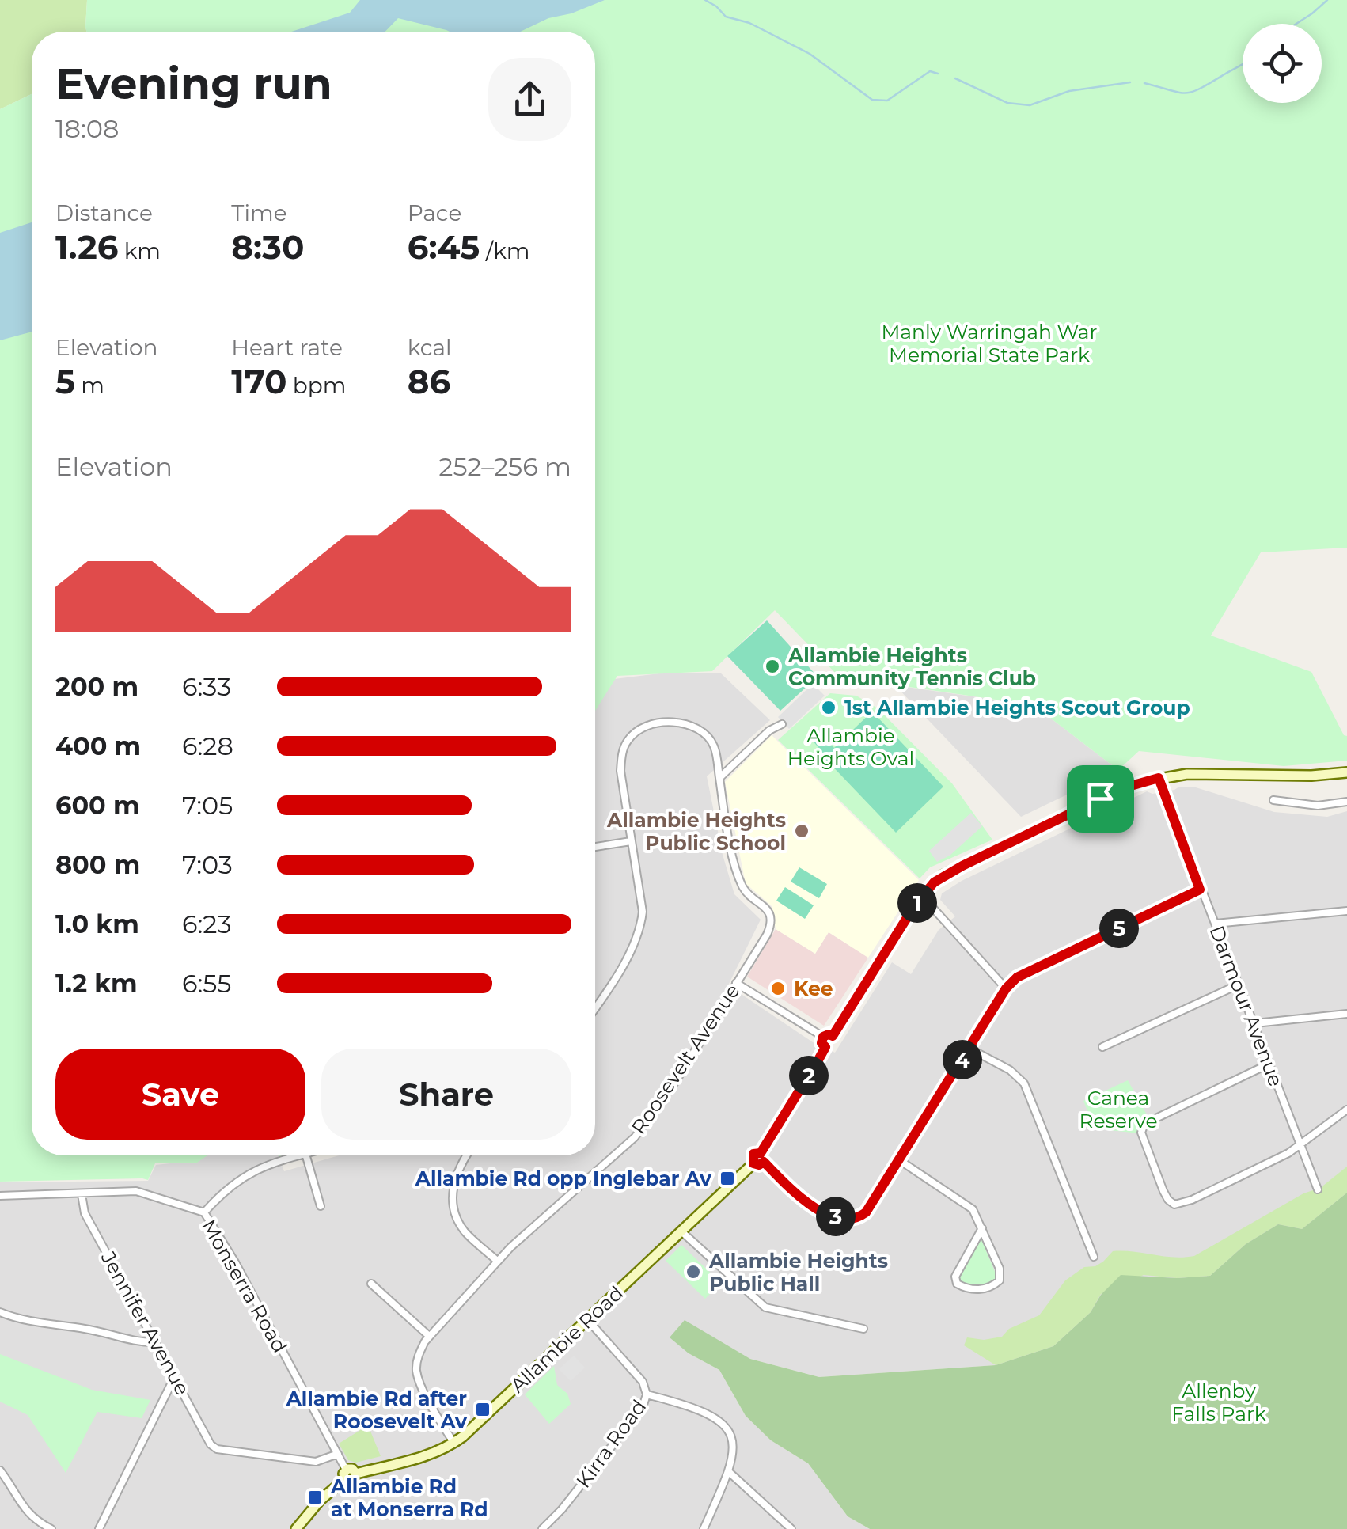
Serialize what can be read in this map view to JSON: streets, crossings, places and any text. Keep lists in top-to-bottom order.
{
  "streets": {
    "main road": ["Allambie Road"],
    "street": [
      "Darmour Avenue",
      "Roosevelt Avenue",
      "Monserra Road",
      "Jennifer Avenue",
      "Kirra Road"
    ]
  },
  "crossings": [
    ["Darmour Avenue", "Allambie Road"],
    ["Roosevelt Avenue", "Allambie Road"],
    ["Monserra Road", "Jennifer Avenue"],
    ["Monserra Road", "Allambie Road"],
    ["Allambie Road", "Kirra Road"]
  ],
  "parks": [
    "Manly Warringah War Memorial State Park",
    "Allambie Heights Oval",
    "Canea Reserve",
    "Allenby Falls Park"
  ],
  "places": {
    "other": [
      "Allambie Heights Community Tennis Club",
      "1st Allambie Heights Scout Group",
      "Allambie Heights Public School",
      "Kee",
      "Allambie Heights Public Hall"
    ],
    "transit": ["Allambie Rd opp Inglebar Av", "Allambie Rd after Roosevelt Av", "Allambie Rd at Monserra Rd"]
  },
  "page": {
    "heading": ["Evening run", "18:08"],
    "stats": [
      ["Distance", "1.26 km"],
      ["Time", "8:30"],
      ["Pace", "6:45 /km"],
      ["Elevation", "5 m"],
      ["Heart rate", "170 bpm"],
      ["kcal", "86"]
    ],
    "chart": ["Elevation", "252–256 m"],
    "list": [
      {
        "name": "200 m",
        "note": "6:33"
      },
      {
        "name": "400 m",
        "note": "6:28"
      },
      {
        "name": "600 m",
        "note": "7:05"
      },
      {
        "name": "800 m",
        "note": "7:03"
      },
      {
        "name": "1.0 km",
        "note": "6:23"
      },
      {
        "name": "1.2 km",
        "note": "6:55"
      }
    ],
    "pins": [
      "1",
      "5",
      "4",
      "2",
      "3"
    ],
    "buttons": ["Save", "Share"]
  }
}
